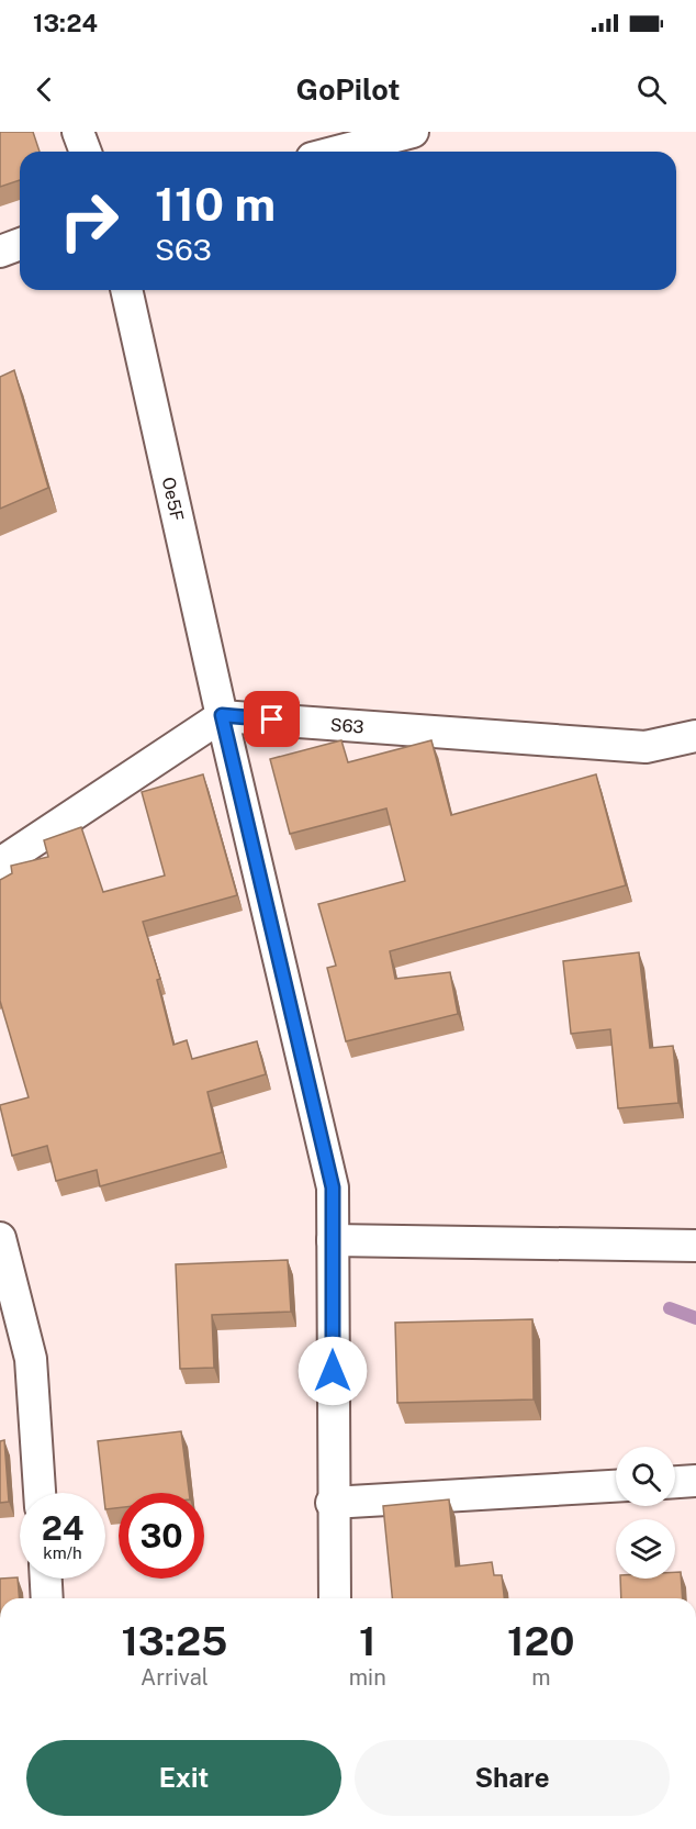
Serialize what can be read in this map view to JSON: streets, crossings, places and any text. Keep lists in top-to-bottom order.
{
  "streets": {
    "street": ["Oe5F", "S63"]
  },
  "crossings": [
    ["Oe5F", "S63"]
  ],
  "page": {
    "status": "13:24",
    "header": "GoPilot",
    "turn": ["110 m", "S63"],
    "speed": "24 km/h",
    "limit": "30",
    "eta": [
      "13:25",
      "Arrival",
      "1",
      "min",
      "120",
      "m"
    ],
    "buttons": ["Exit", "Share"]
  }
}
